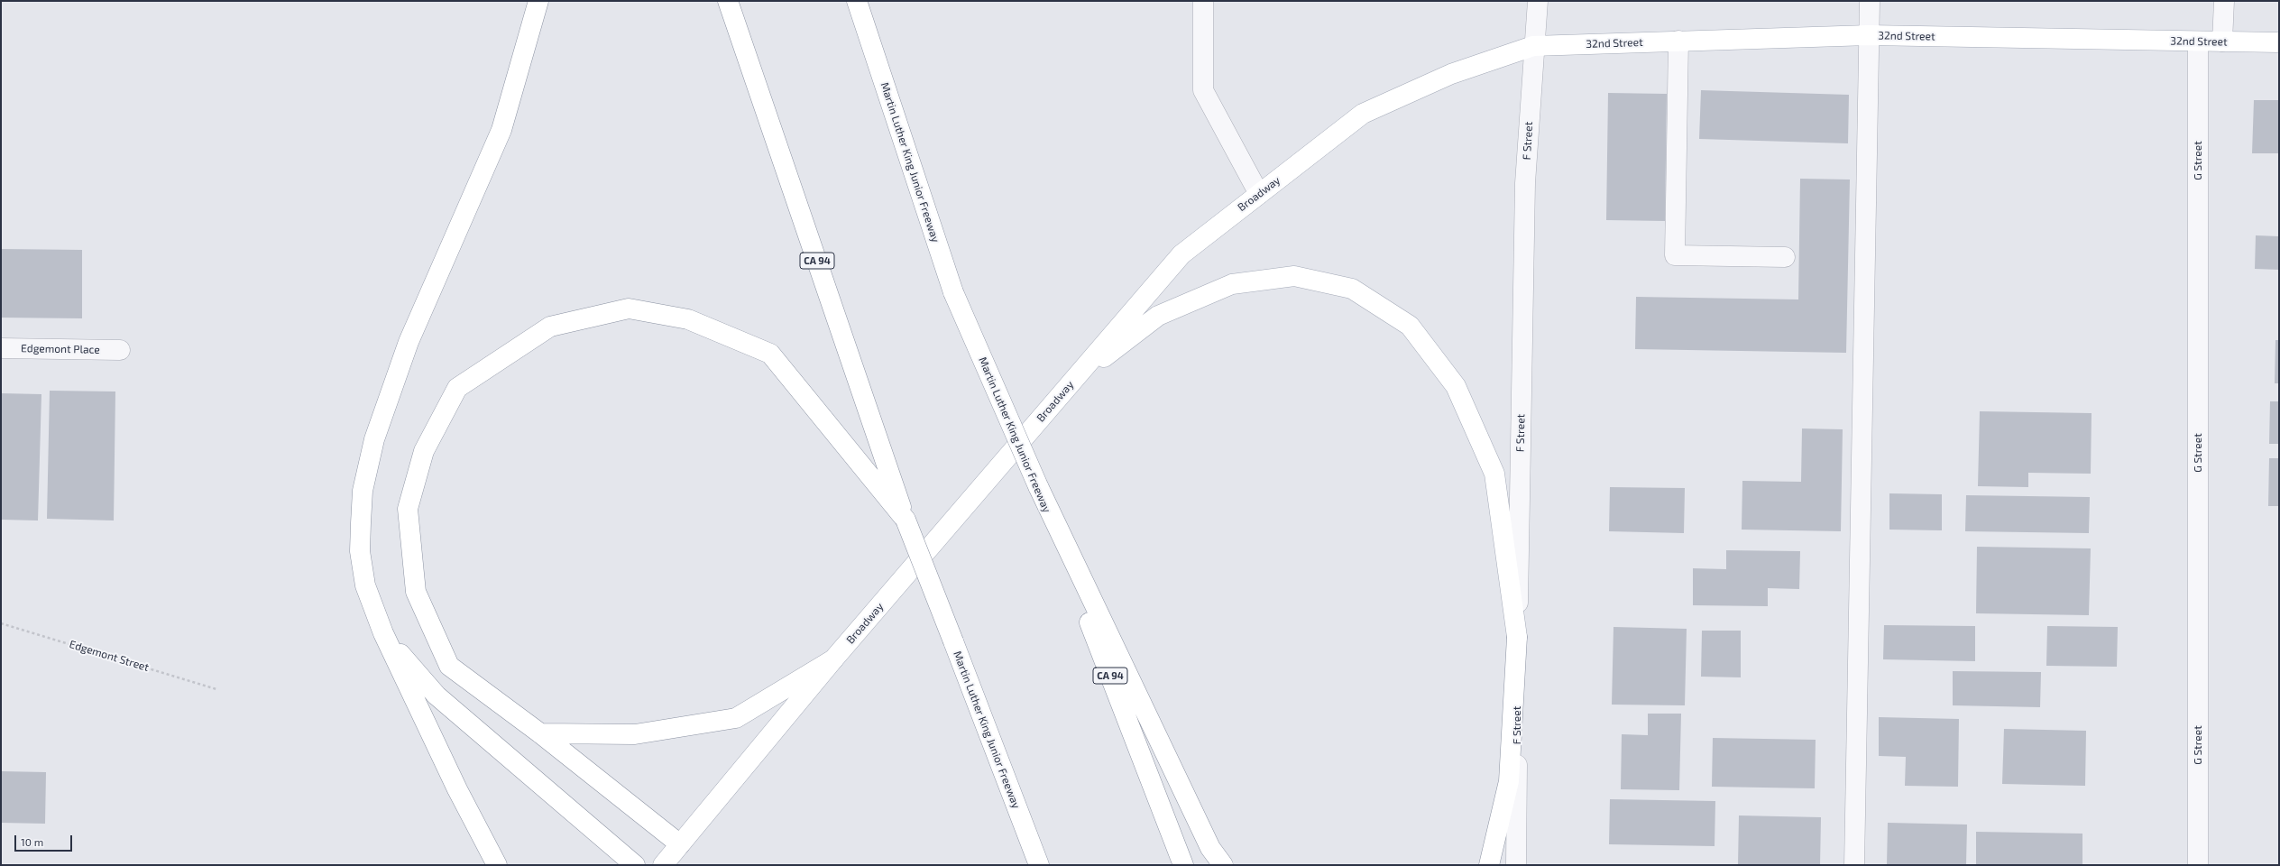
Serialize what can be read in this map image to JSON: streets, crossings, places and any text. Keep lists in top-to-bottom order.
{
  "streets": {
    "main road": [
      "32nd Street",
      "Martin Luther King Junior Freeway",
      "Broadway",
      "CA 94"
    ],
    "street": ["F Street", "G Street", "Edgemont Place"],
    "path": ["Edgemont Street"]
  },
  "crossings": [
    ["32nd Street", "F Street"],
    ["32nd Street", "G Street"],
    ["32nd Street", "Broadway"],
    ["F Street", "Broadway"]
  ],
  "scale_bar": "10 m"
}
